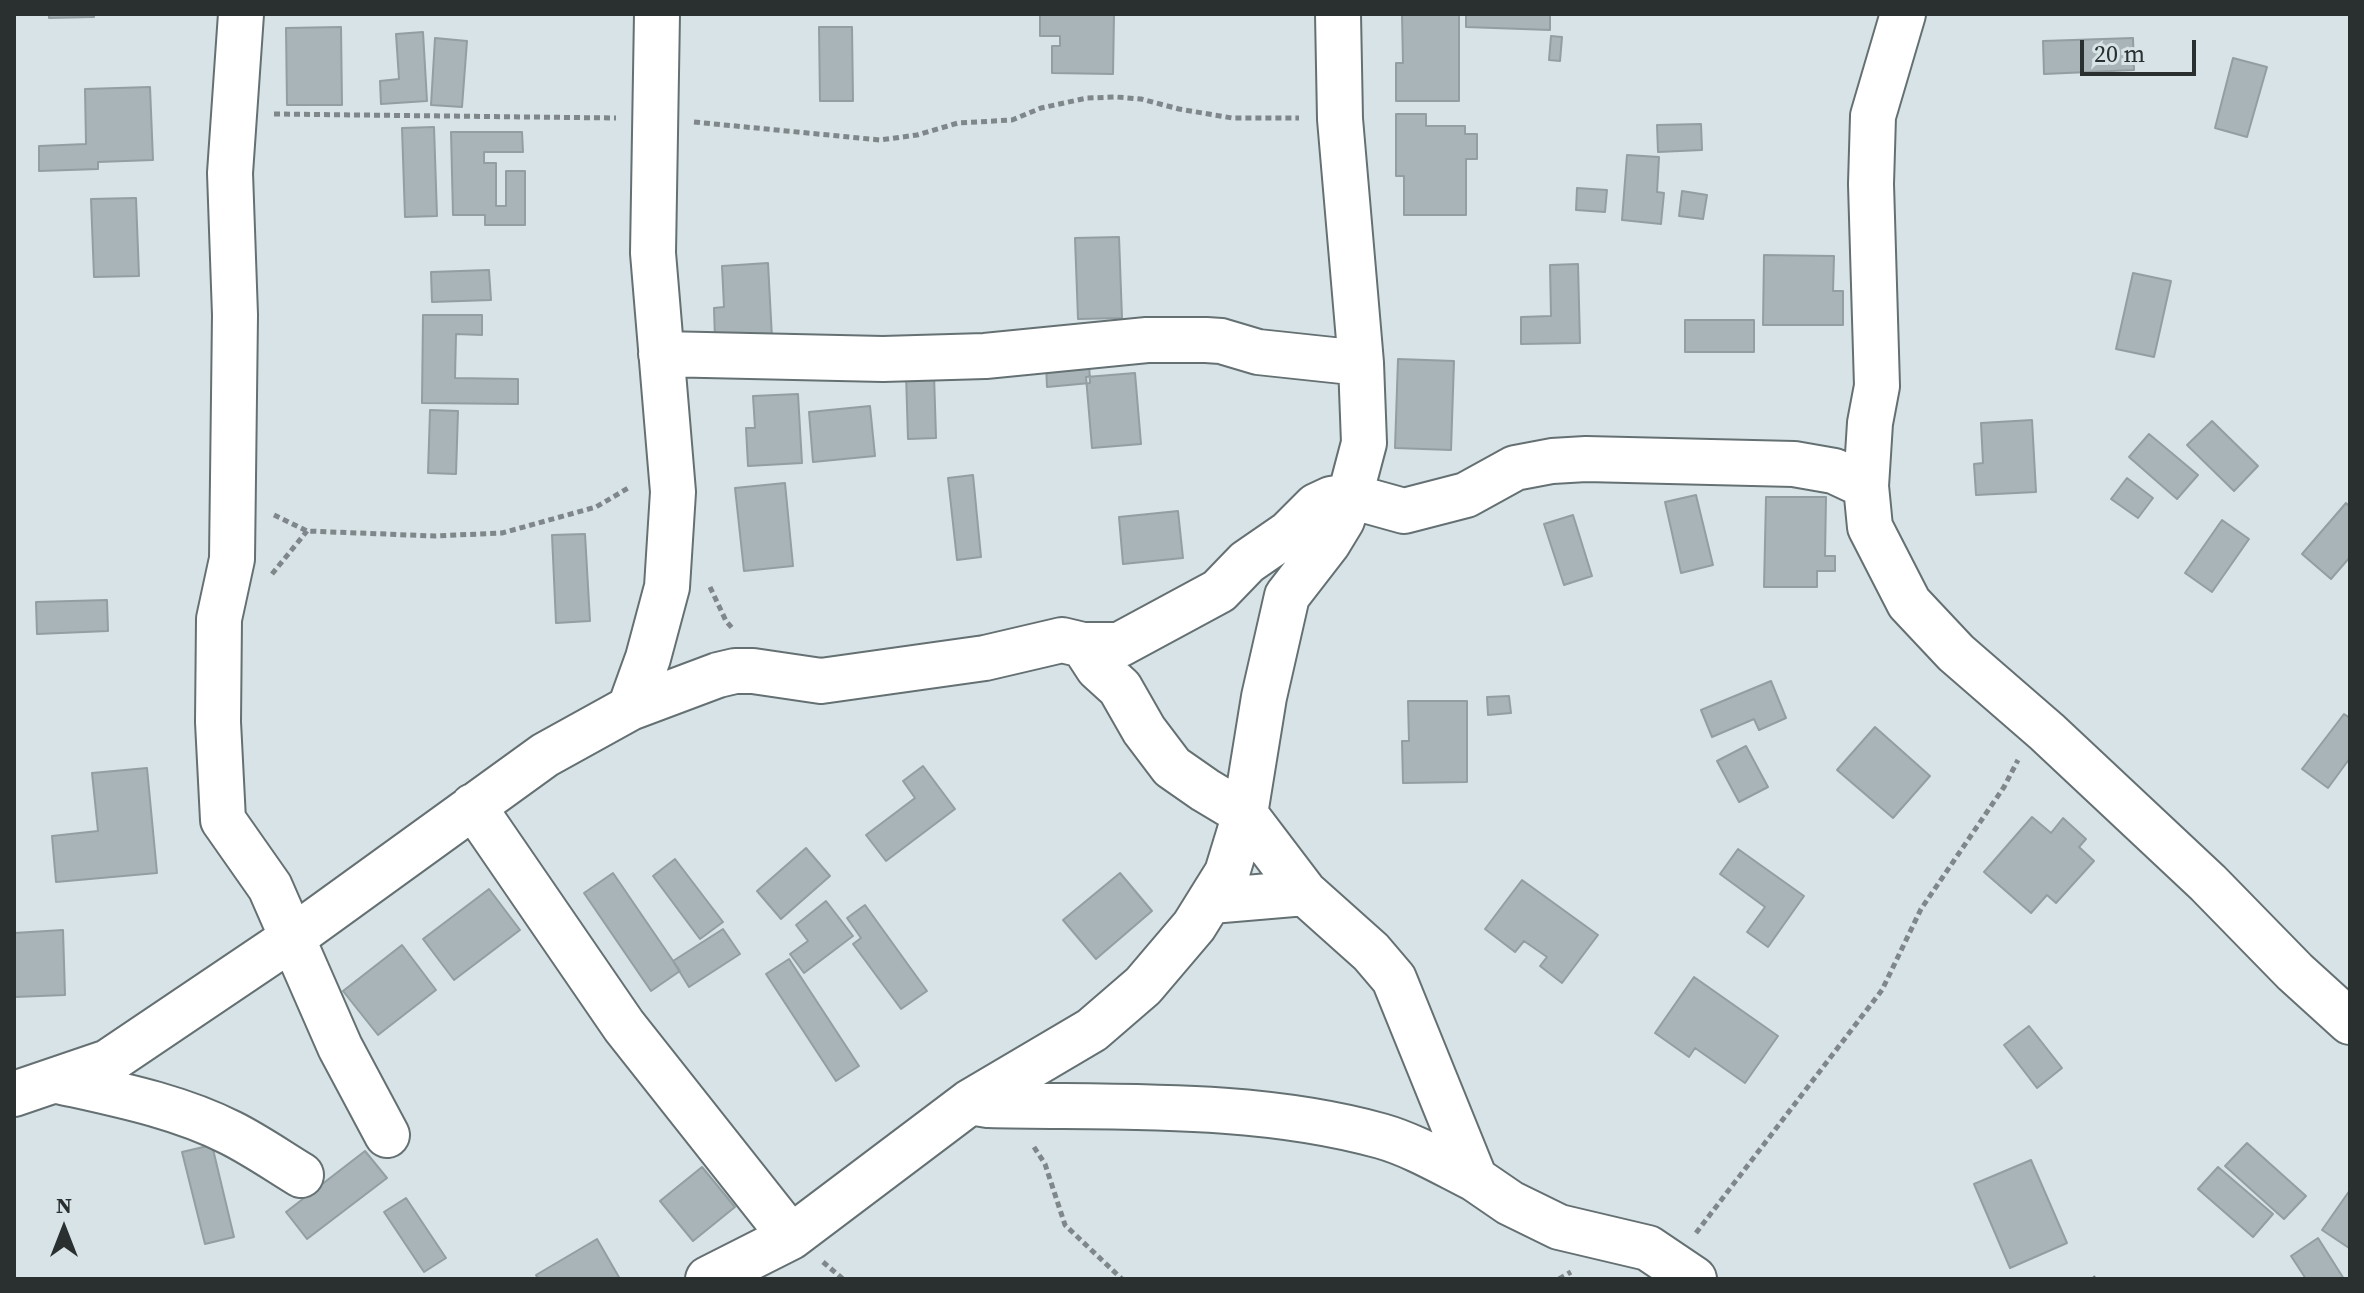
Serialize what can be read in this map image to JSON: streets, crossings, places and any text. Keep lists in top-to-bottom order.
{
  "scale_bar": "20 m",
  "north": "top"
}
